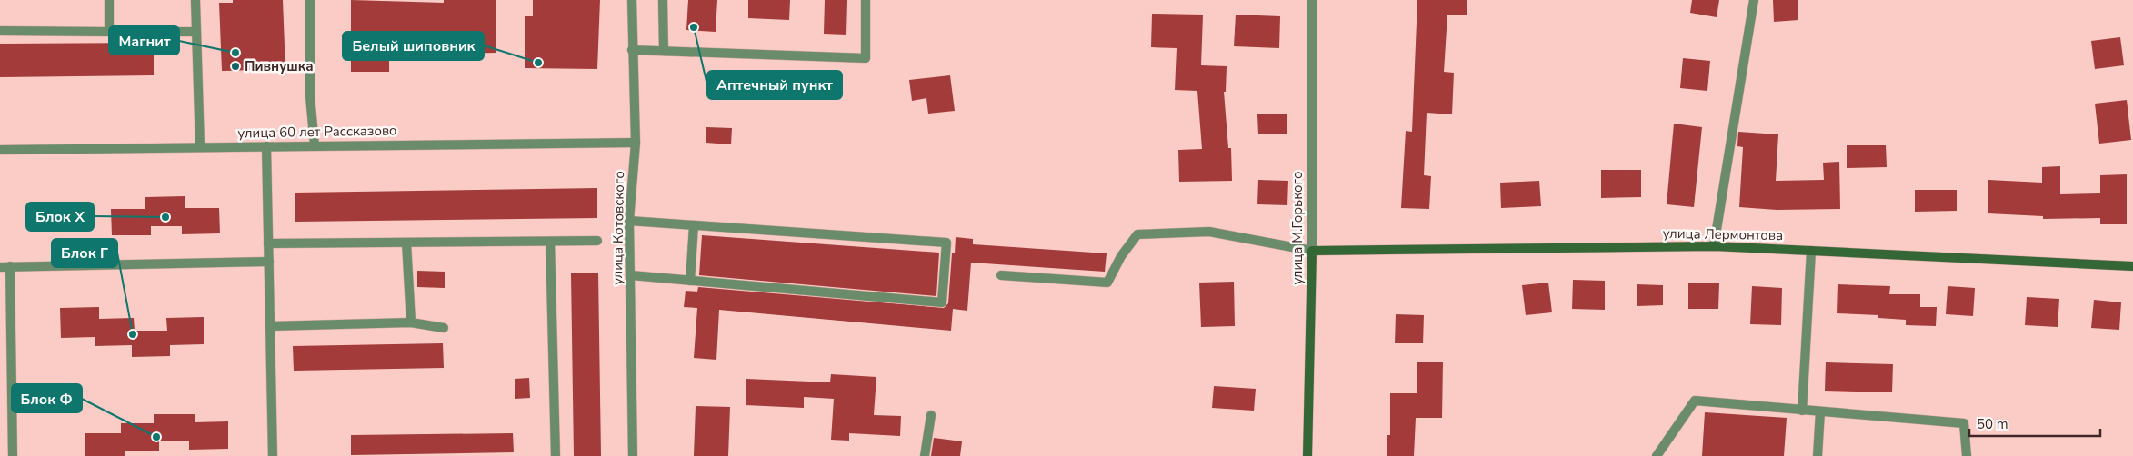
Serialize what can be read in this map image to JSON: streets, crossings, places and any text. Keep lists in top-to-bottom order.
{
  "streets": {
    "street": [
      "улица 60 лет Рассказово",
      "улица Котовского",
      "улица М.Горького",
      "улица Лермонтова"
    ]
  },
  "crossings": [
    ["улица 60 лет Рассказово", "улица Котовского"],
    ["улица М.Горького", "улица Лермонтова"]
  ],
  "places": [
    "Аптечный пункт",
    "Магнит",
    "Белый шиповник",
    "Пивнушка",
    "Блок Х",
    "Блок Г",
    "Блок Ф"
  ],
  "scale_bar": "50 m"
}
